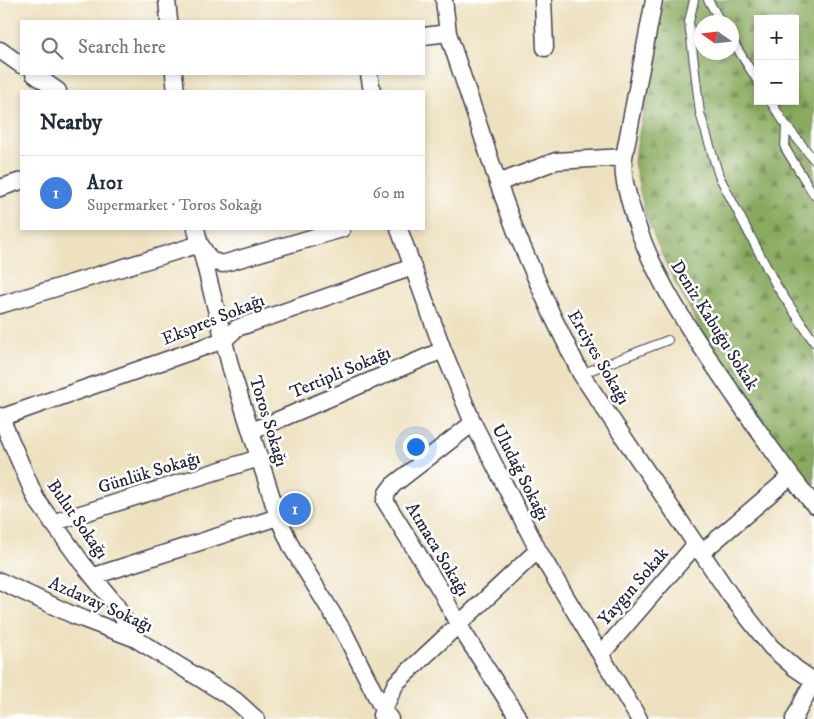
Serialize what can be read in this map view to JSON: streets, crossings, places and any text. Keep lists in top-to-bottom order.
{
  "streets": {
    "street": [
      "Ekspres Sokağı",
      "Deniz Kabuğu Sokak",
      "Erciyes Sokağı",
      "Tertipli Sokağı",
      "Toros Sokağı",
      "Günlük Sokağı",
      "Uludağ Sokağı",
      "Bulut Sokağı",
      "Atmaca Sokağı",
      "Yaygın Sokak",
      "Azdavay Sokağı"
    ]
  },
  "crossings": [
    ["Ekspres Sokağı", "Toros Sokağı"],
    ["Ekspres Sokağı", "Uludağ Sokağı"],
    ["Ekspres Sokağı", "Bulut Sokağı"],
    ["Deniz Kabuğu Sokak", "Yaygın Sokak"],
    ["Erciyes Sokağı", "Yaygın Sokak"],
    ["Tertipli Sokağı", "Toros Sokağı"],
    ["Tertipli Sokağı", "Uludağ Sokağı"],
    ["Toros Sokağı", "Günlük Sokağı"],
    ["Günlük Sokağı", "Bulut Sokağı"],
    ["Uludağ Sokağı", "Atmaca Sokağı"],
    ["Uludağ Sokağı", "Yaygın Sokak"],
    ["Bulut Sokağı", "Azdavay Sokağı"]
  ],
  "north": "left",
  "page": {
    "map_buttons": ["+", "−"],
    "search": "Search here",
    "heading": "Nearby",
    "list": [
      {
        "mark": "1",
        "name": "A101",
        "note": "Supermarket · Toros Sokağı",
        "value": "60 m"
      }
    ],
    "pins": "1"
  }
}
